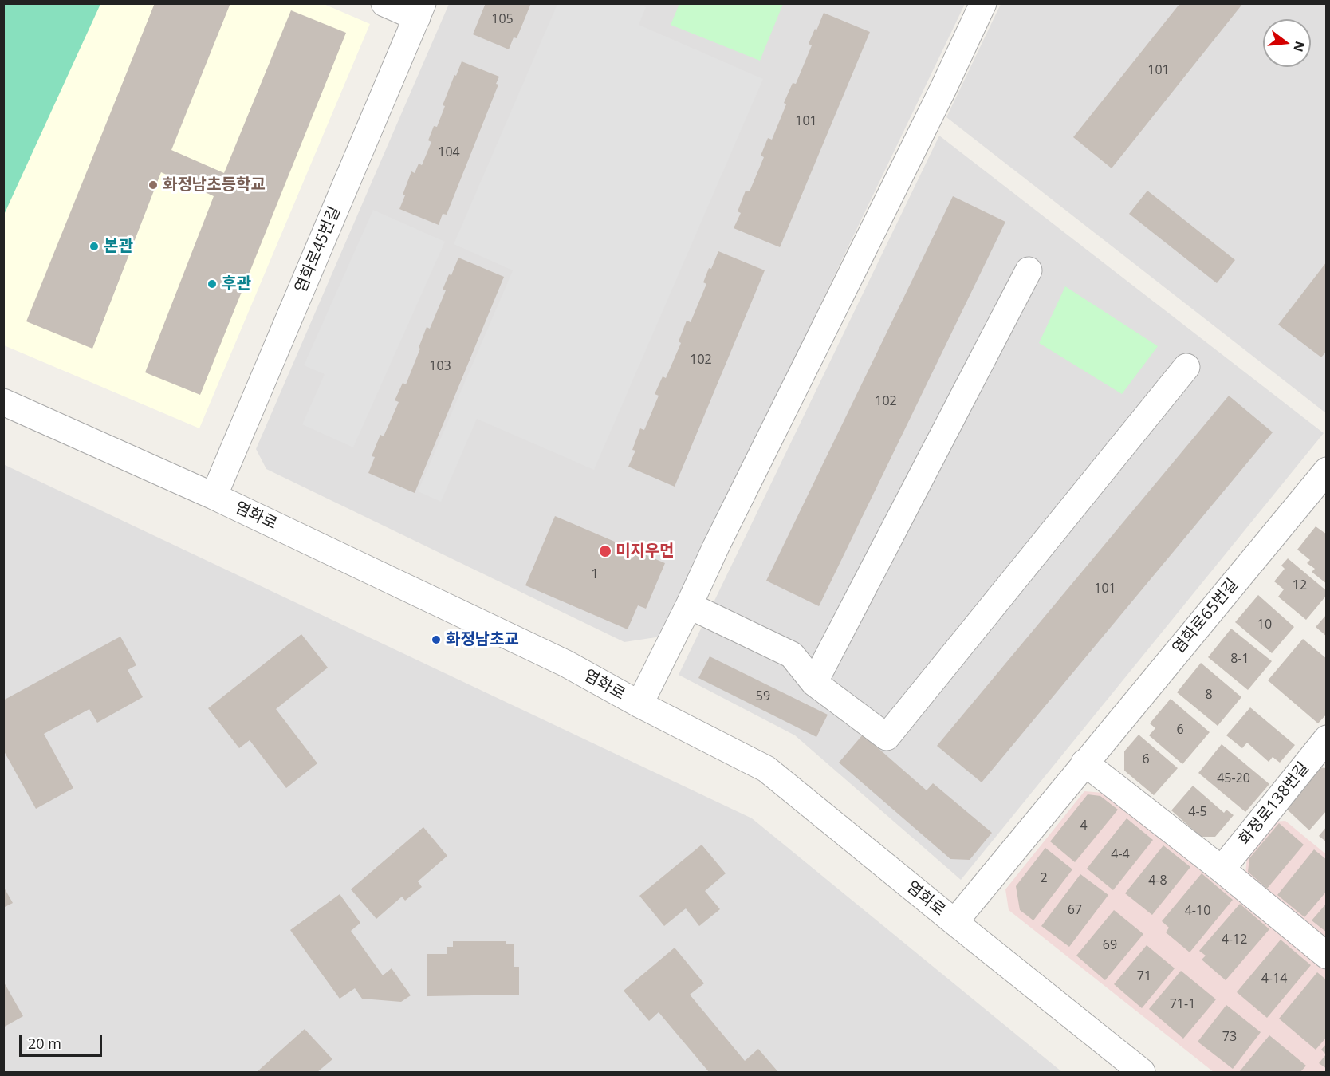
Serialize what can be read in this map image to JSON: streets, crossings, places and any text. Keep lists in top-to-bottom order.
{
  "streets": {
    "street": [
      "염화로45번길",
      "염화로",
      "염화로65번길",
      "화정로138번길"
    ]
  },
  "crossings": [
    ["염화로45번길", "염화로"],
    ["염화로", "염화로65번길"]
  ],
  "places": [
    "화정남초등학교",
    "본관",
    "후관",
    "미지우먼",
    "화정남초교"
  ],
  "house_numbers": [
    "105",
    "101",
    "101",
    "104",
    "102",
    "103",
    "102",
    "1",
    "12",
    "101",
    "10",
    "8-1",
    "8",
    "59",
    "6",
    "6",
    "45-20",
    "4-5",
    "4",
    "4-4",
    "2",
    "4-8",
    "67",
    "4-10",
    "4-12",
    "69",
    "71",
    "4-14",
    "71-1",
    "73"
  ],
  "scale_bar": "20 m",
  "north": "right"
}
